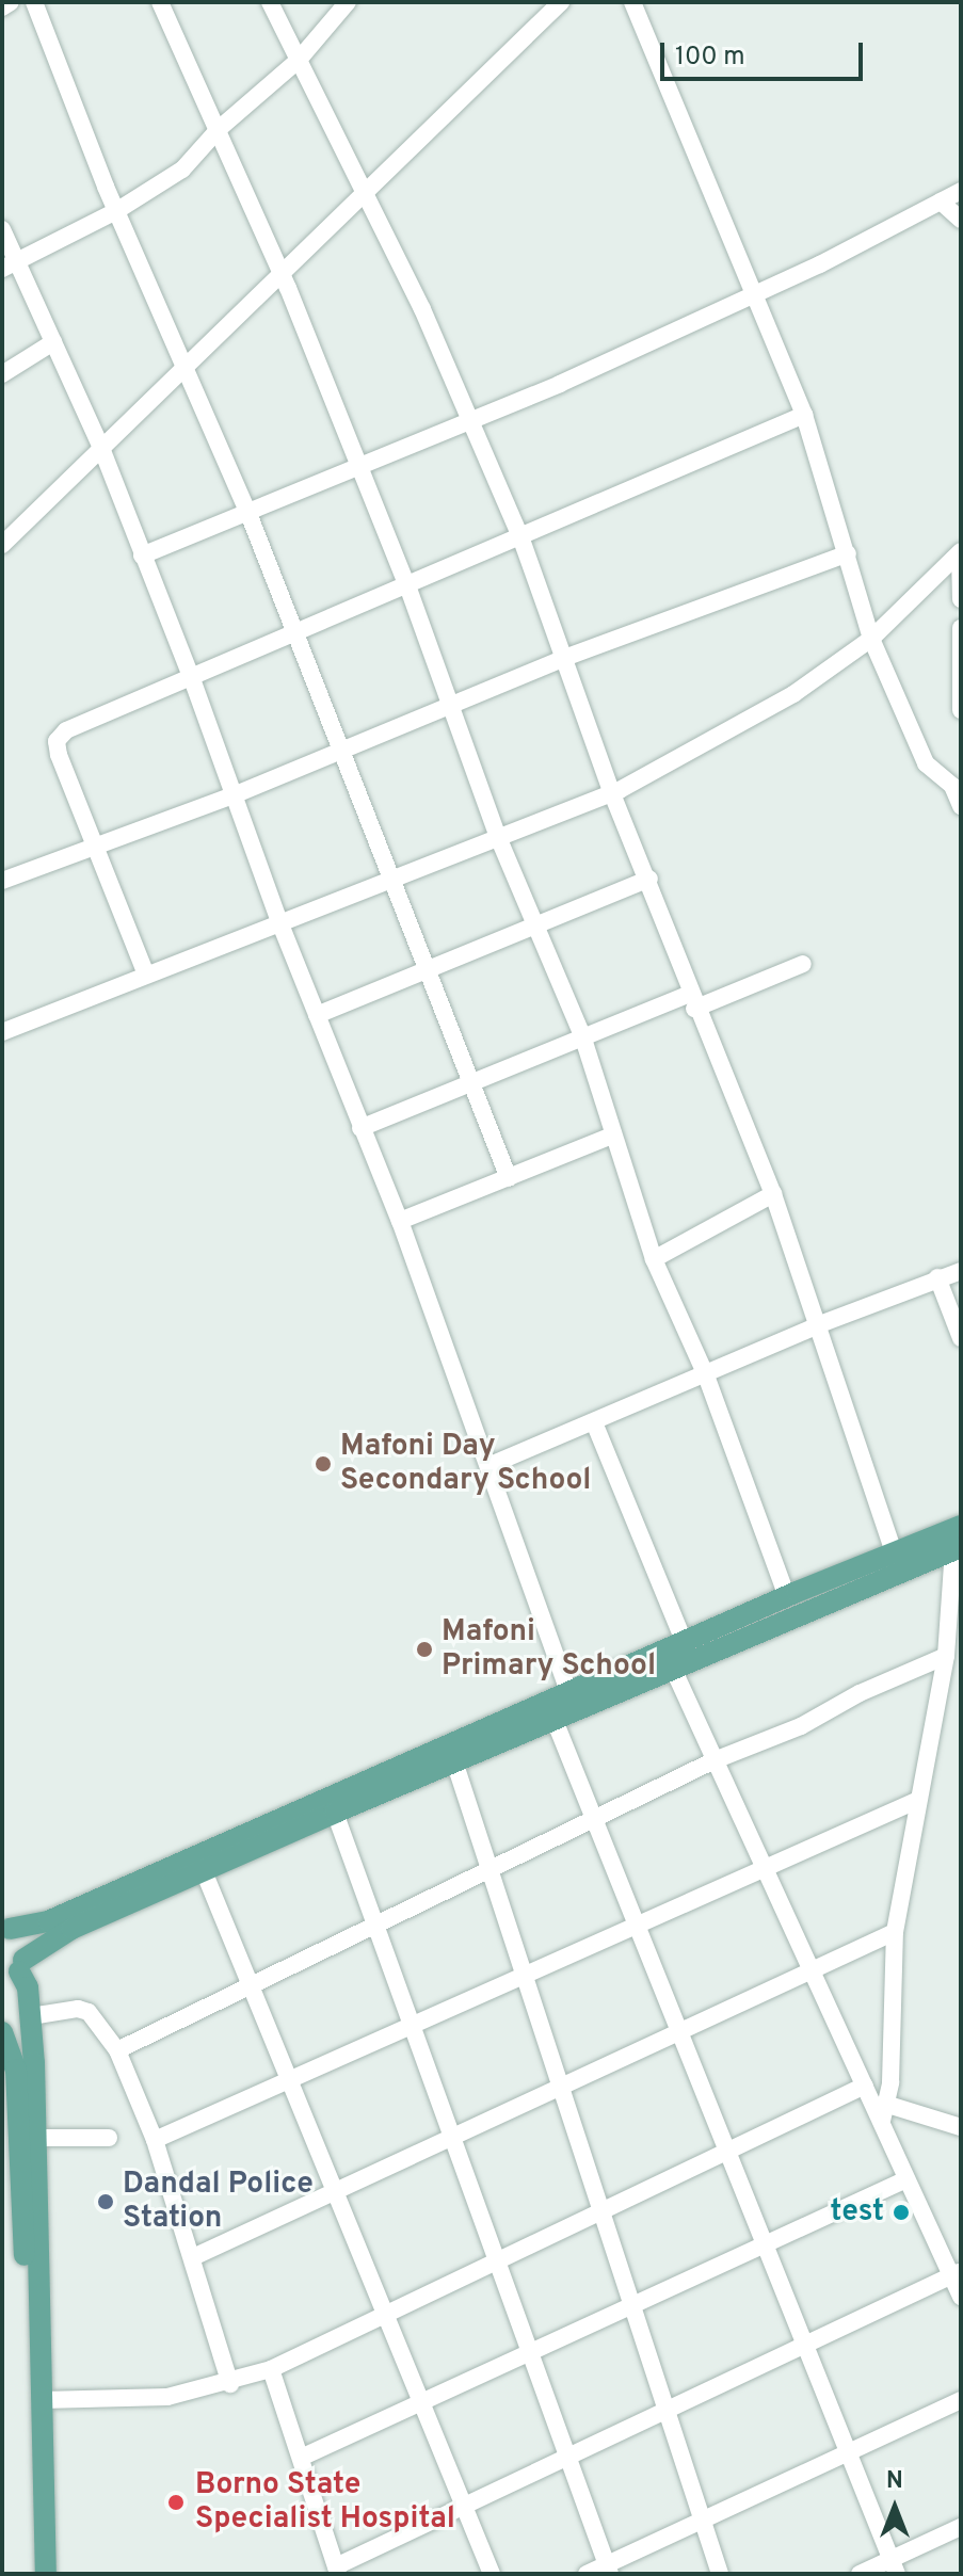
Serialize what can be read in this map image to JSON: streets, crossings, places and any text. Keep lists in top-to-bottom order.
{
  "places": [
    "Mafoni Day Secondary School",
    "Mafoni Primary School",
    "Dandal Police Station",
    "test",
    "Borno State Specialist Hospital"
  ],
  "scale_bar": "100 m",
  "north": "top"
}
